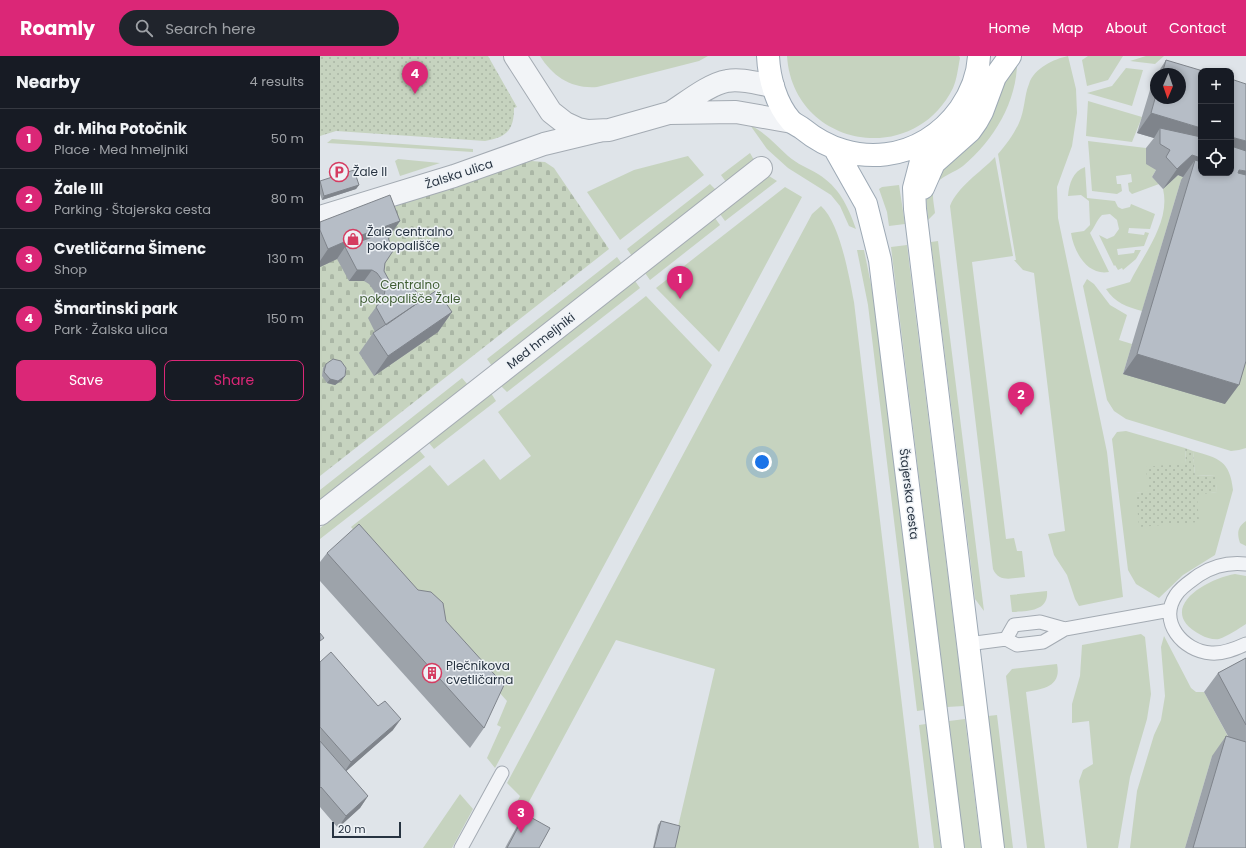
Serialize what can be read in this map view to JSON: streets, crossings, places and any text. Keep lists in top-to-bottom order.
{
  "streets": {
    "main road": ["Štajerska cesta"],
    "street": ["Žalska ulica", "Med hmeljniki"]
  },
  "parks": ["Centralno pokopališče Žale"],
  "places": {
    "parking": ["Žale II"],
    "shop": ["Žale centralno pokopališče"],
    "building": ["Plečnikova cvetličarna"]
  },
  "scale_bar": "20 m",
  "north": "bottom",
  "page": {
    "header": "Roamly",
    "search": "Search here",
    "nav": [
      "Home",
      "Map",
      "About",
      "Contact"
    ],
    "heading": ["Nearby", "4 results"],
    "pins": [
      "4",
      "1",
      "2",
      "3"
    ],
    "map_buttons": ["+", "−"],
    "list": [
      {
        "mark": "1",
        "name": "dr. Miha Potočnik",
        "note": "Place · Med hmeljniki",
        "value": "50 m"
      },
      {
        "mark": "2",
        "name": "Žale III",
        "note": "Parking · Štajerska cesta",
        "value": "80 m"
      },
      {
        "mark": "3",
        "name": "Cvetličarna Šimenc",
        "note": "Shop",
        "value": "130 m"
      },
      {
        "mark": "4",
        "name": "Šmartinski park",
        "note": "Park · Žalska ulica",
        "value": "150 m"
      }
    ],
    "buttons": ["Save", "Share"],
    "scale": "20 m"
  }
}
